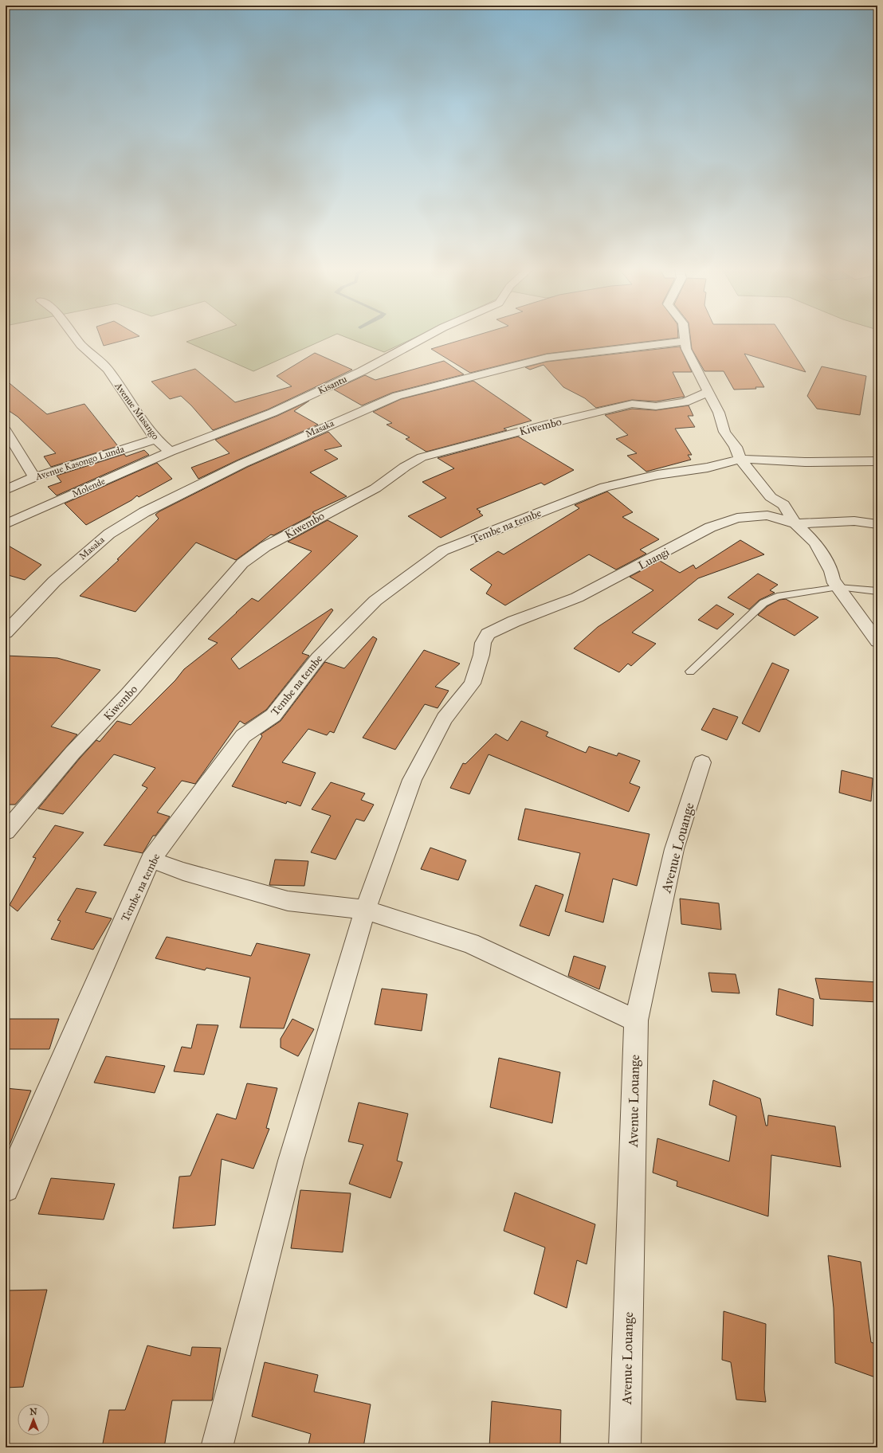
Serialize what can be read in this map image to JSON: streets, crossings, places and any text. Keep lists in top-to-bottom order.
{
  "streets": {
    "street": [
      "Kisantu",
      "Avenue Musango",
      "Kiwembo",
      "Masaka",
      "Avenue Kasongo Lunda",
      "Molende",
      "Tembe na tembe",
      "Luangi",
      "Avenue Louange"
    ]
  },
  "crossings": [
    ["Kisantu", "Avenue Musango"],
    ["Kisantu", "Molende"],
    ["Avenue Musango", "Avenue Kasongo Lunda"],
    ["Avenue Musango", "Molende"]
  ],
  "north": "top"
}
